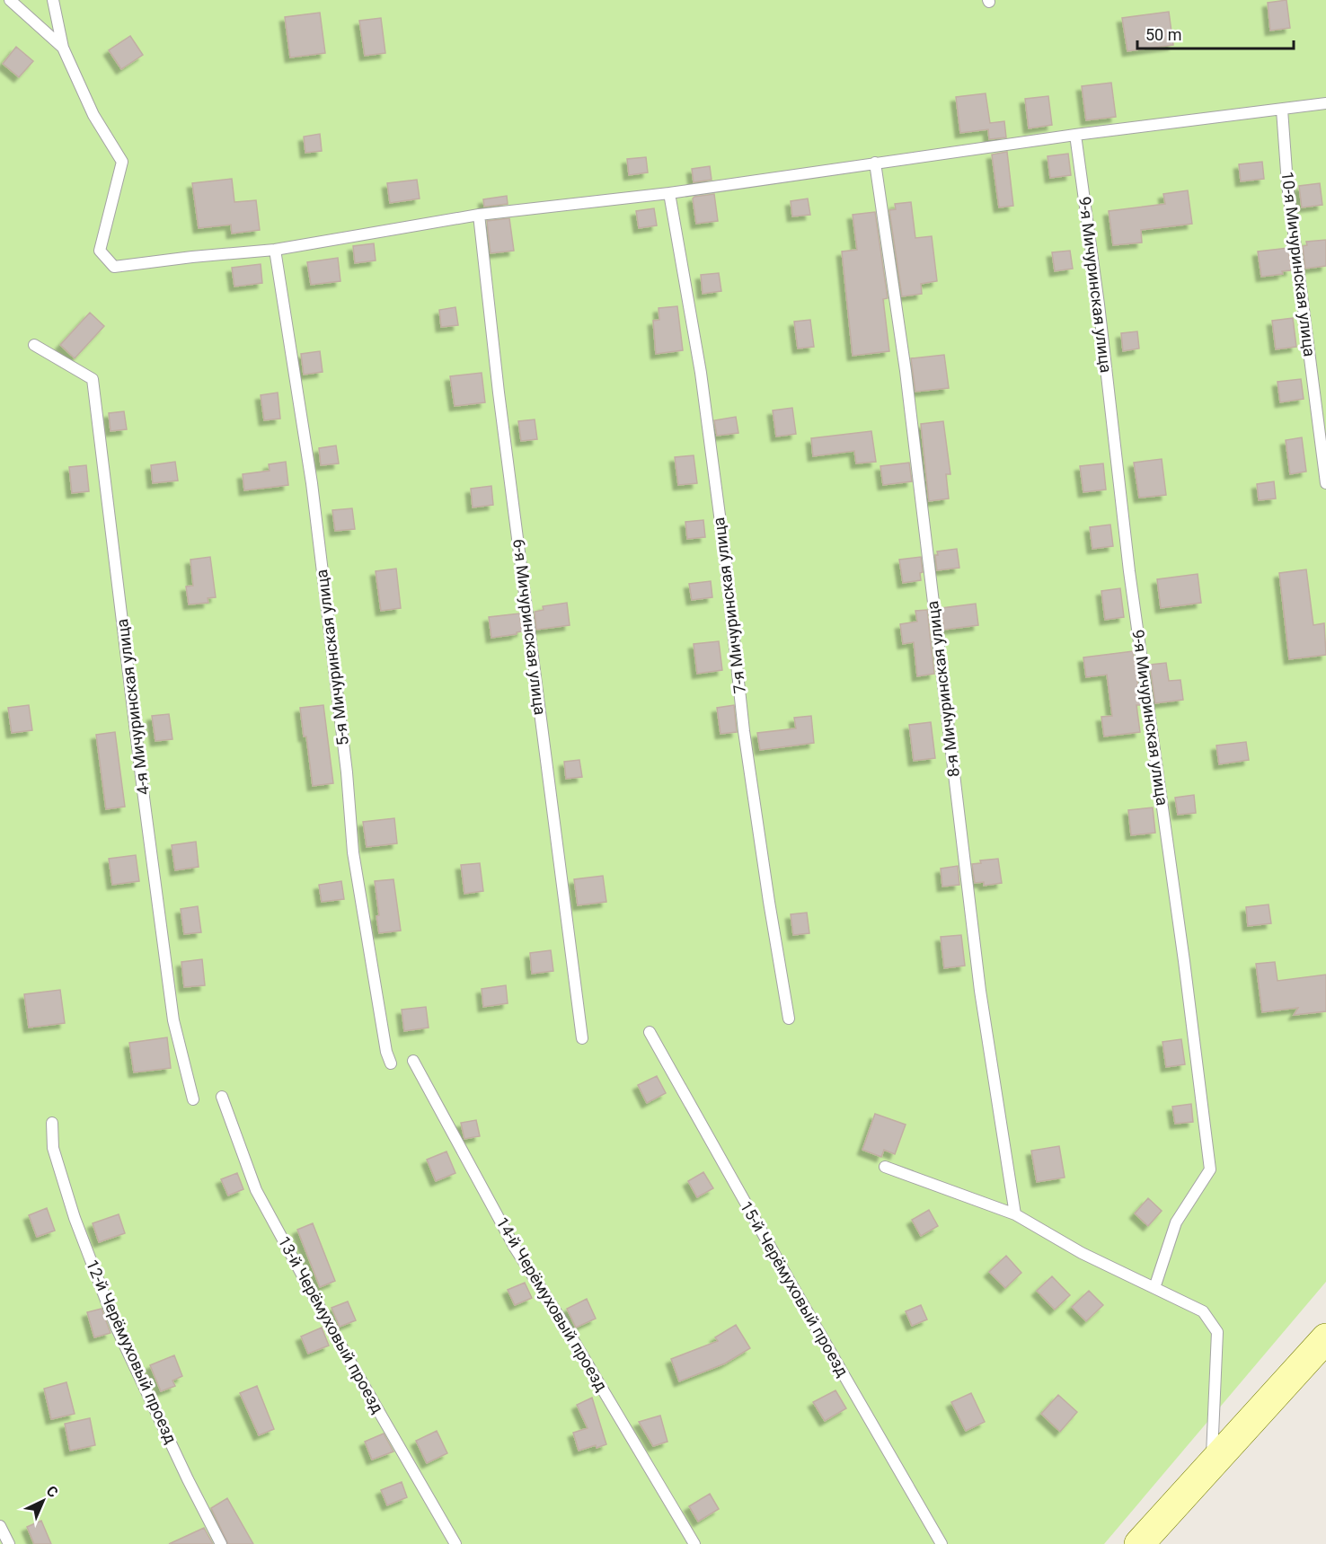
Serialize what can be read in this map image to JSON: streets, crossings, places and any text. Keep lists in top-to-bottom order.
{
  "streets": {
    "lane": [
      "10-я Мичуринская улица",
      "9-я Мичуринская улица",
      "7-я Мичуринская улица",
      "6-я Мичуринская улица",
      "5-я Мичуринская улица",
      "8-я Мичуринская улица",
      "4-я Мичуринская улица",
      "15-й Черёмуховый проезд",
      "14-й Черёмуховый проезд",
      "13-й Черёмуховый проезд",
      "12-й Черёмуховый проезд"
    ]
  },
  "scale_bar": "50 m",
  "north": "top right"
}
